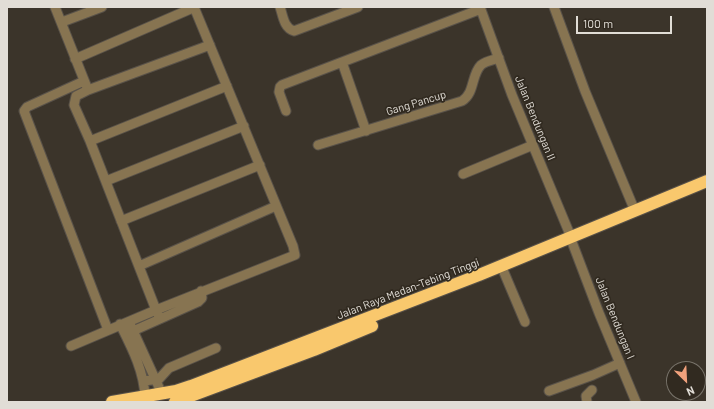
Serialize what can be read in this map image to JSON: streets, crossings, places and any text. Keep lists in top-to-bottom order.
{
  "streets": {
    "highway": ["Jalan Raya Medan-Tebing Tinggi"],
    "street": ["Gang Pancup", "Jalan Bendungan II", "Jalan Bendungan I"]
  },
  "crossings": [
    ["Gang Pancup", "Jalan Bendungan II"],
    ["Jalan Bendungan II", "Jalan Raya Medan-Tebing Tinggi"],
    ["Jalan Bendungan II", "Jalan Bendungan I"],
    ["Jalan Raya Medan-Tebing Tinggi", "Jalan Bendungan I"]
  ],
  "scale_bar": "100 m",
  "north": "bottom right"
}
